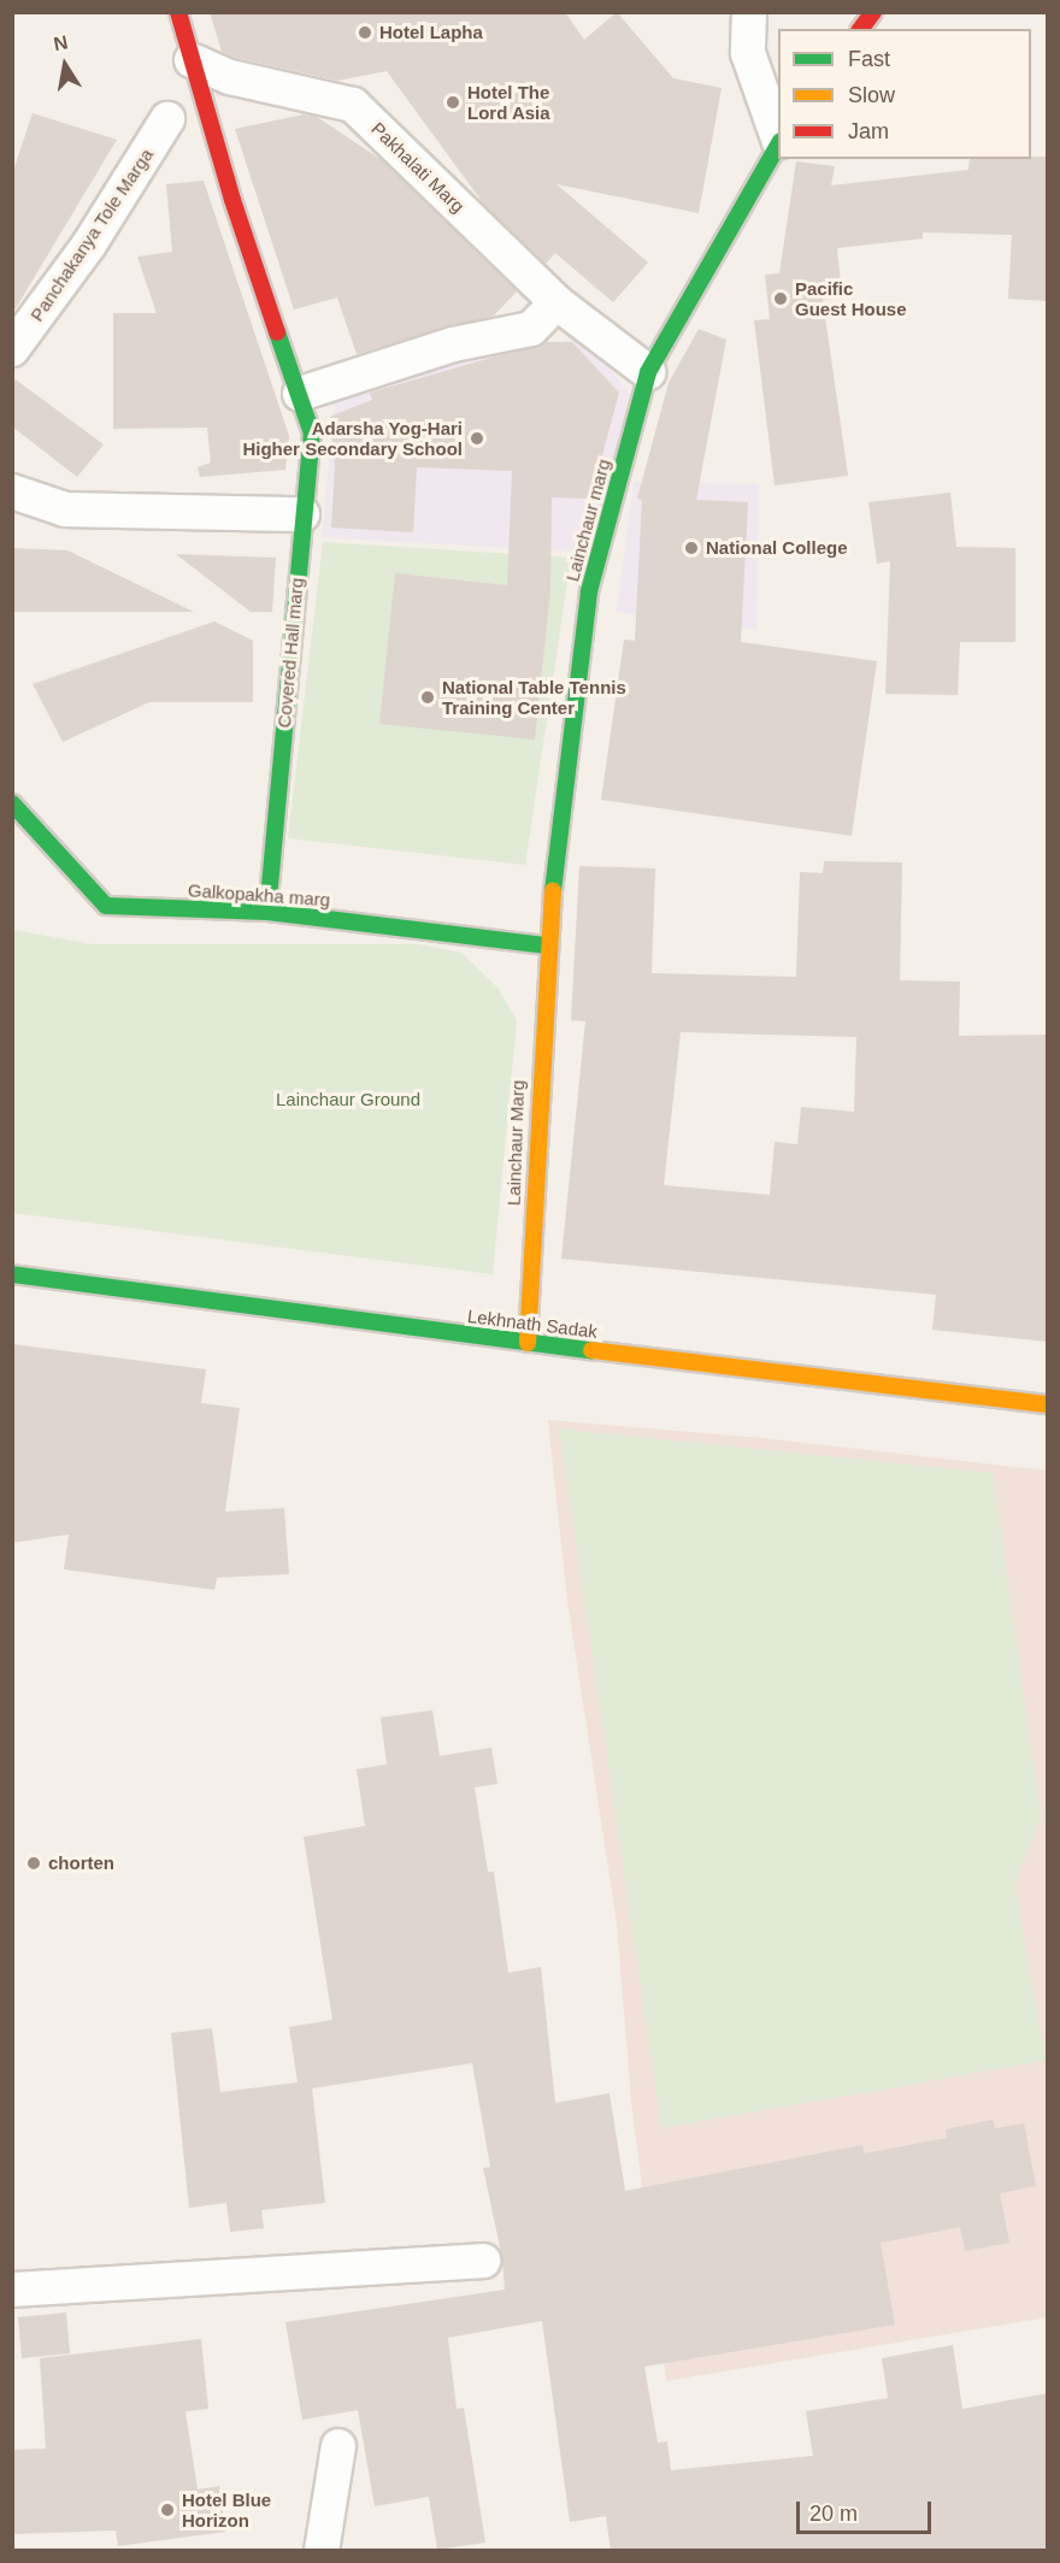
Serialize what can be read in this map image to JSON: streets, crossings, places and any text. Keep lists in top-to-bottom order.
{
  "streets": {
    "main road": [
      "Lainchaur marg",
      "Covered Hall marg",
      "Galkopakha marg",
      "Lainchaur Marg",
      "Lekhnath Sadak"
    ],
    "street": ["Pakhalati Marg", "Panchakanya Tole Marga"]
  },
  "crossings": [
    ["Pakhalati Marg", "Lainchaur marg"],
    ["Pakhalati Marg", "Covered Hall marg"],
    ["Lainchaur marg", "Galkopakha marg"],
    ["Lainchaur marg", "Lainchaur Marg"],
    ["Covered Hall marg", "Galkopakha marg"],
    ["Galkopakha marg", "Lainchaur Marg"],
    ["Lainchaur Marg", "Lekhnath Sadak"]
  ],
  "parks": ["Lainchaur Ground"],
  "places": [
    "Hotel Lapha",
    "Hotel The Lord Asia",
    "Pacific Guest House",
    "Adarsha Yog-Hari Higher Secondary School",
    "National College",
    "National Table Tennis Training Center",
    "chorten",
    "Hotel Blue Horizon"
  ],
  "legend": ["Fast", "Slow", "Jam"],
  "scale_bar": "20 m",
  "north": "top"
}
